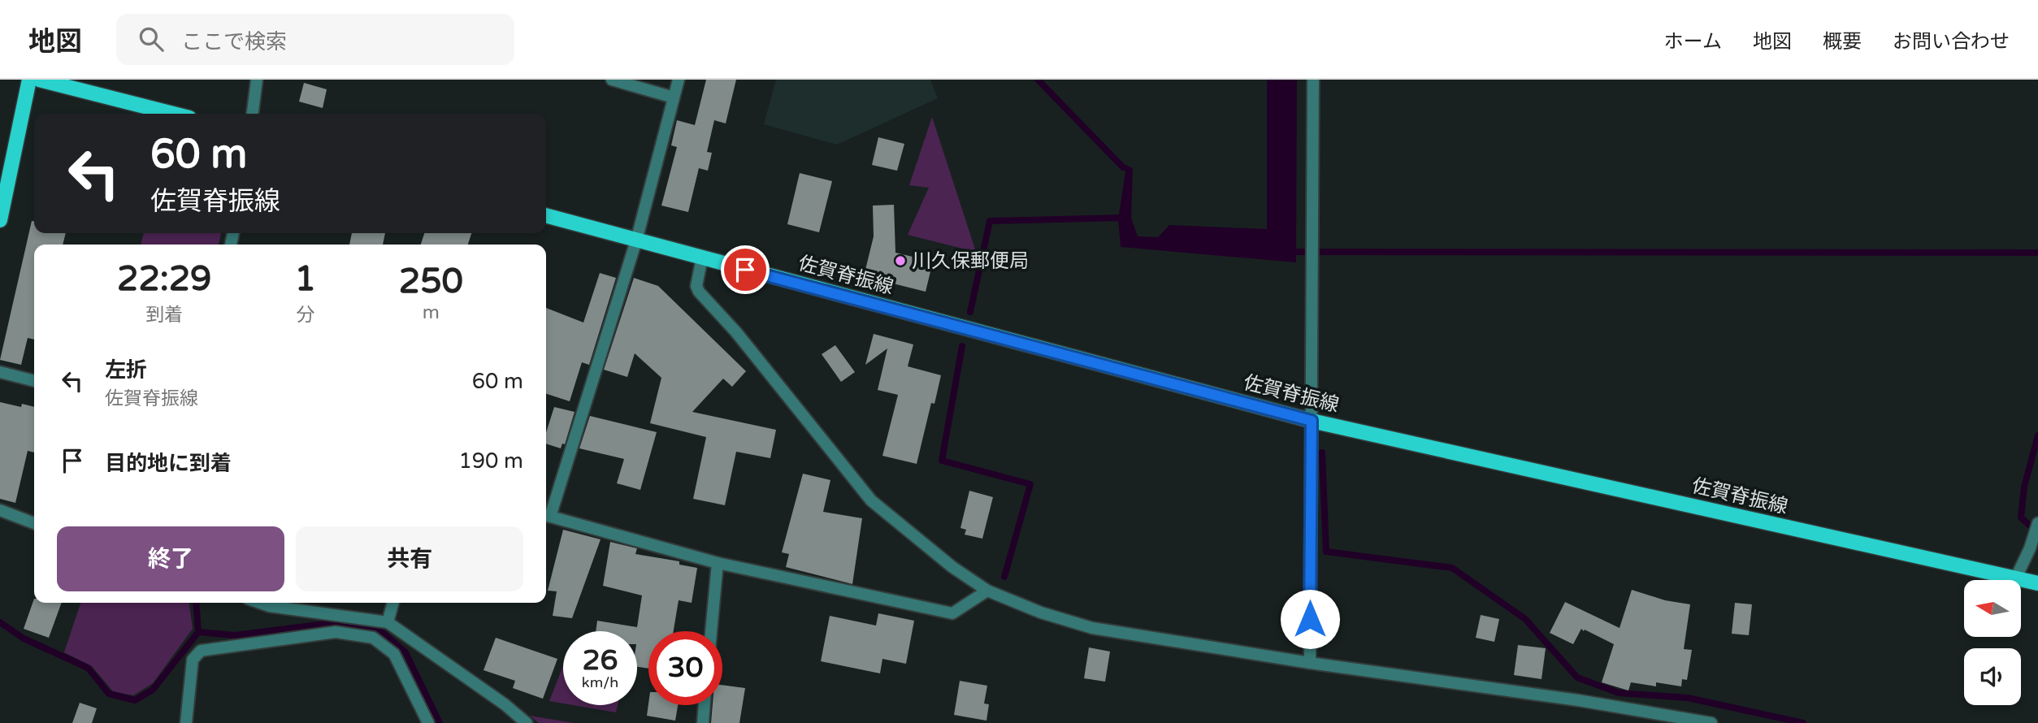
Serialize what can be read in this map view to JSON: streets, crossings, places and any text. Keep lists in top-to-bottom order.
{
  "streets": {
    "main road": ["佐賀脊振線"]
  },
  "places": ["川久保郵便局"],
  "north": "left",
  "page": {
    "header": "地図",
    "search": "ここで検索",
    "nav": [
      "ホーム",
      "地図",
      "概要",
      "お問い合わせ"
    ],
    "turn": ["60 m", "佐賀脊振線"],
    "eta": [
      "22:29",
      "到着",
      "1",
      "分",
      "250",
      "m"
    ],
    "list": [
      {
        "name": "左折",
        "note": "佐賀脊振線",
        "value": "60 m"
      },
      {
        "name": "目的地に到着",
        "value": "190 m"
      }
    ],
    "buttons": ["終了", "共有"],
    "speed": "26 km/h",
    "limit": "30"
  }
}
